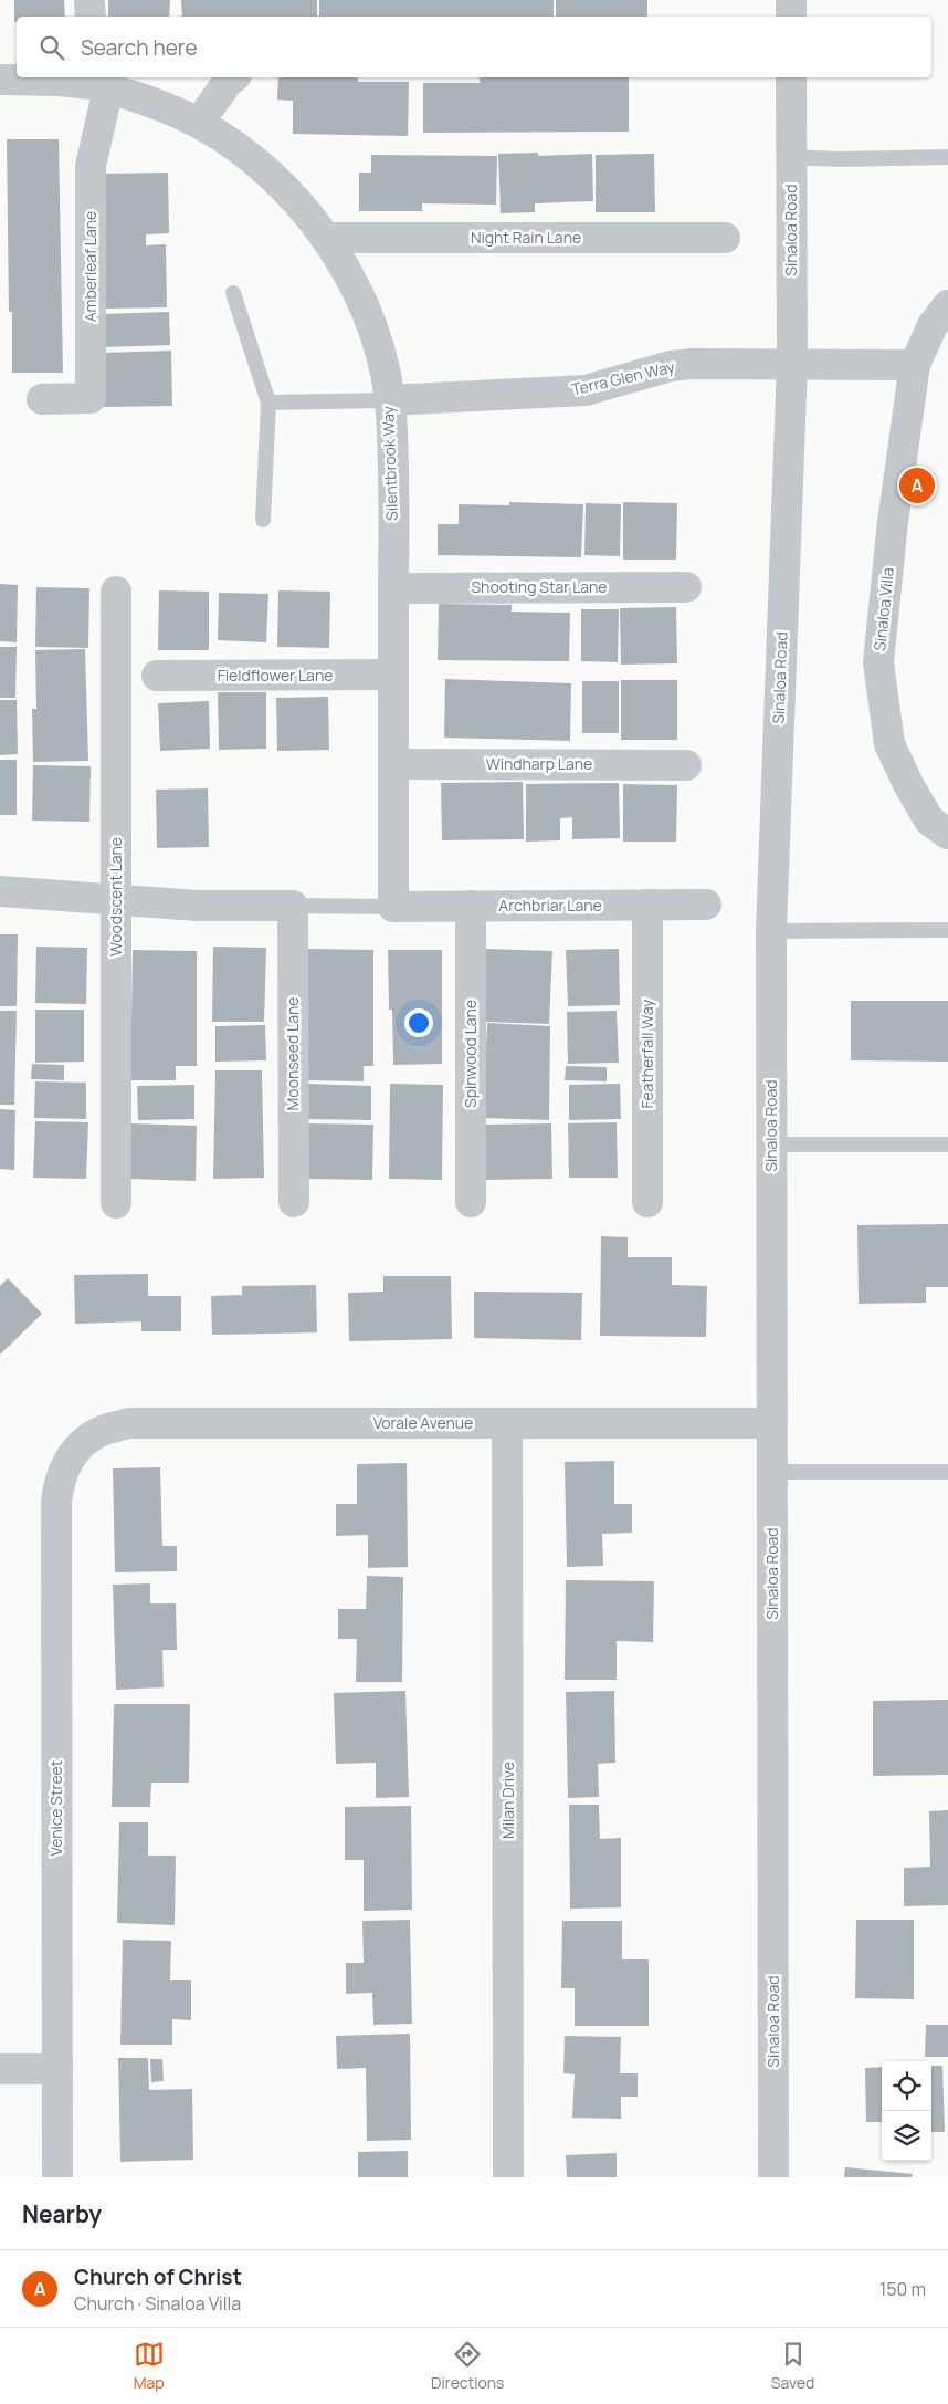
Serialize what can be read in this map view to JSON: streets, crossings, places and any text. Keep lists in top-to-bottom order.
{
  "streets": {
    "street": [
      "Sinaloa Road",
      "Night Rain Lane",
      "Amberleaf Lane",
      "Terra Glen Way",
      "Silentbrook Way",
      "Shooting Star Lane",
      "Sinaloa Villa",
      "Fieldflower Lane",
      "Windharp Lane",
      "Woodscent Lane",
      "Archbriar Lane",
      "Moonseed Lane",
      "Spinwood Lane",
      "Featherfall Way",
      "Vorale Avenue",
      "Milan Drive",
      "Venice Street"
    ]
  },
  "crossings": [
    ["Sinaloa Road", "Terra Glen Way"],
    ["Sinaloa Road", "Vorale Avenue"],
    ["Night Rain Lane", "Silentbrook Way"],
    ["Amberleaf Lane", "Silentbrook Way"],
    ["Terra Glen Way", "Silentbrook Way"],
    ["Silentbrook Way", "Shooting Star Lane"],
    ["Silentbrook Way", "Fieldflower Lane"],
    ["Silentbrook Way", "Windharp Lane"],
    ["Silentbrook Way", "Archbriar Lane"],
    ["Archbriar Lane", "Spinwood Lane"],
    ["Archbriar Lane", "Featherfall Way"],
    ["Vorale Avenue", "Milan Drive"],
    ["Vorale Avenue", "Venice Street"]
  ],
  "page": {
    "search": "Search here",
    "pins": "A",
    "heading": "Nearby",
    "list": [
      {
        "mark": "A",
        "name": "Church of Christ",
        "note": "Church · Sinaloa Villa",
        "value": "150 m"
      }
    ],
    "nav": ["Map", "Directions", "Saved"]
  }
}
